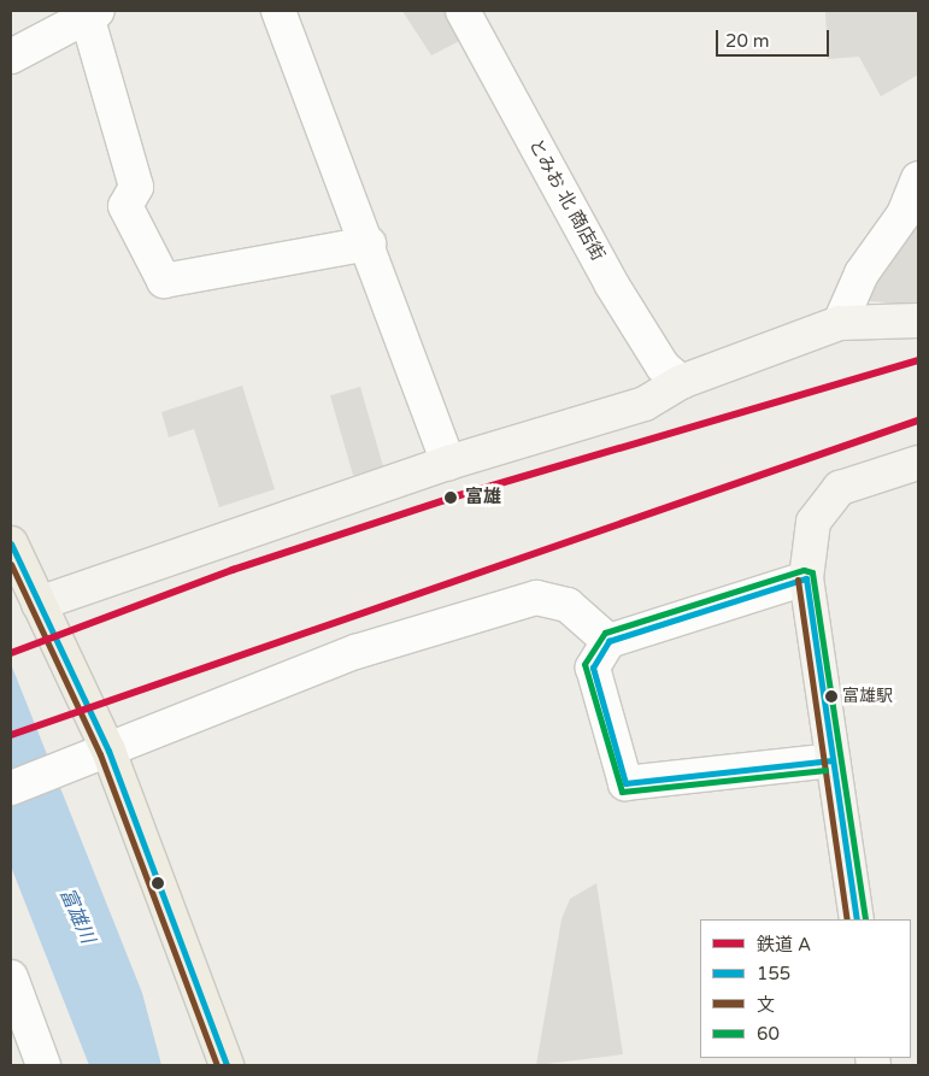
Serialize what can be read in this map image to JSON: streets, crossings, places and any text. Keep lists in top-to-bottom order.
{
  "streets": {
    "street": ["とみお 北 商店街"]
  },
  "water": ["富雄川"],
  "places": ["富雄", "富雄駅"],
  "lines": [
    "rail line A",
    "transit line 155",
    "transit line 文",
    "transit line 60"
  ],
  "legend": [
    "鉄道 A",
    "155",
    "文",
    "60"
  ],
  "scale_bar": "20 m"
}
